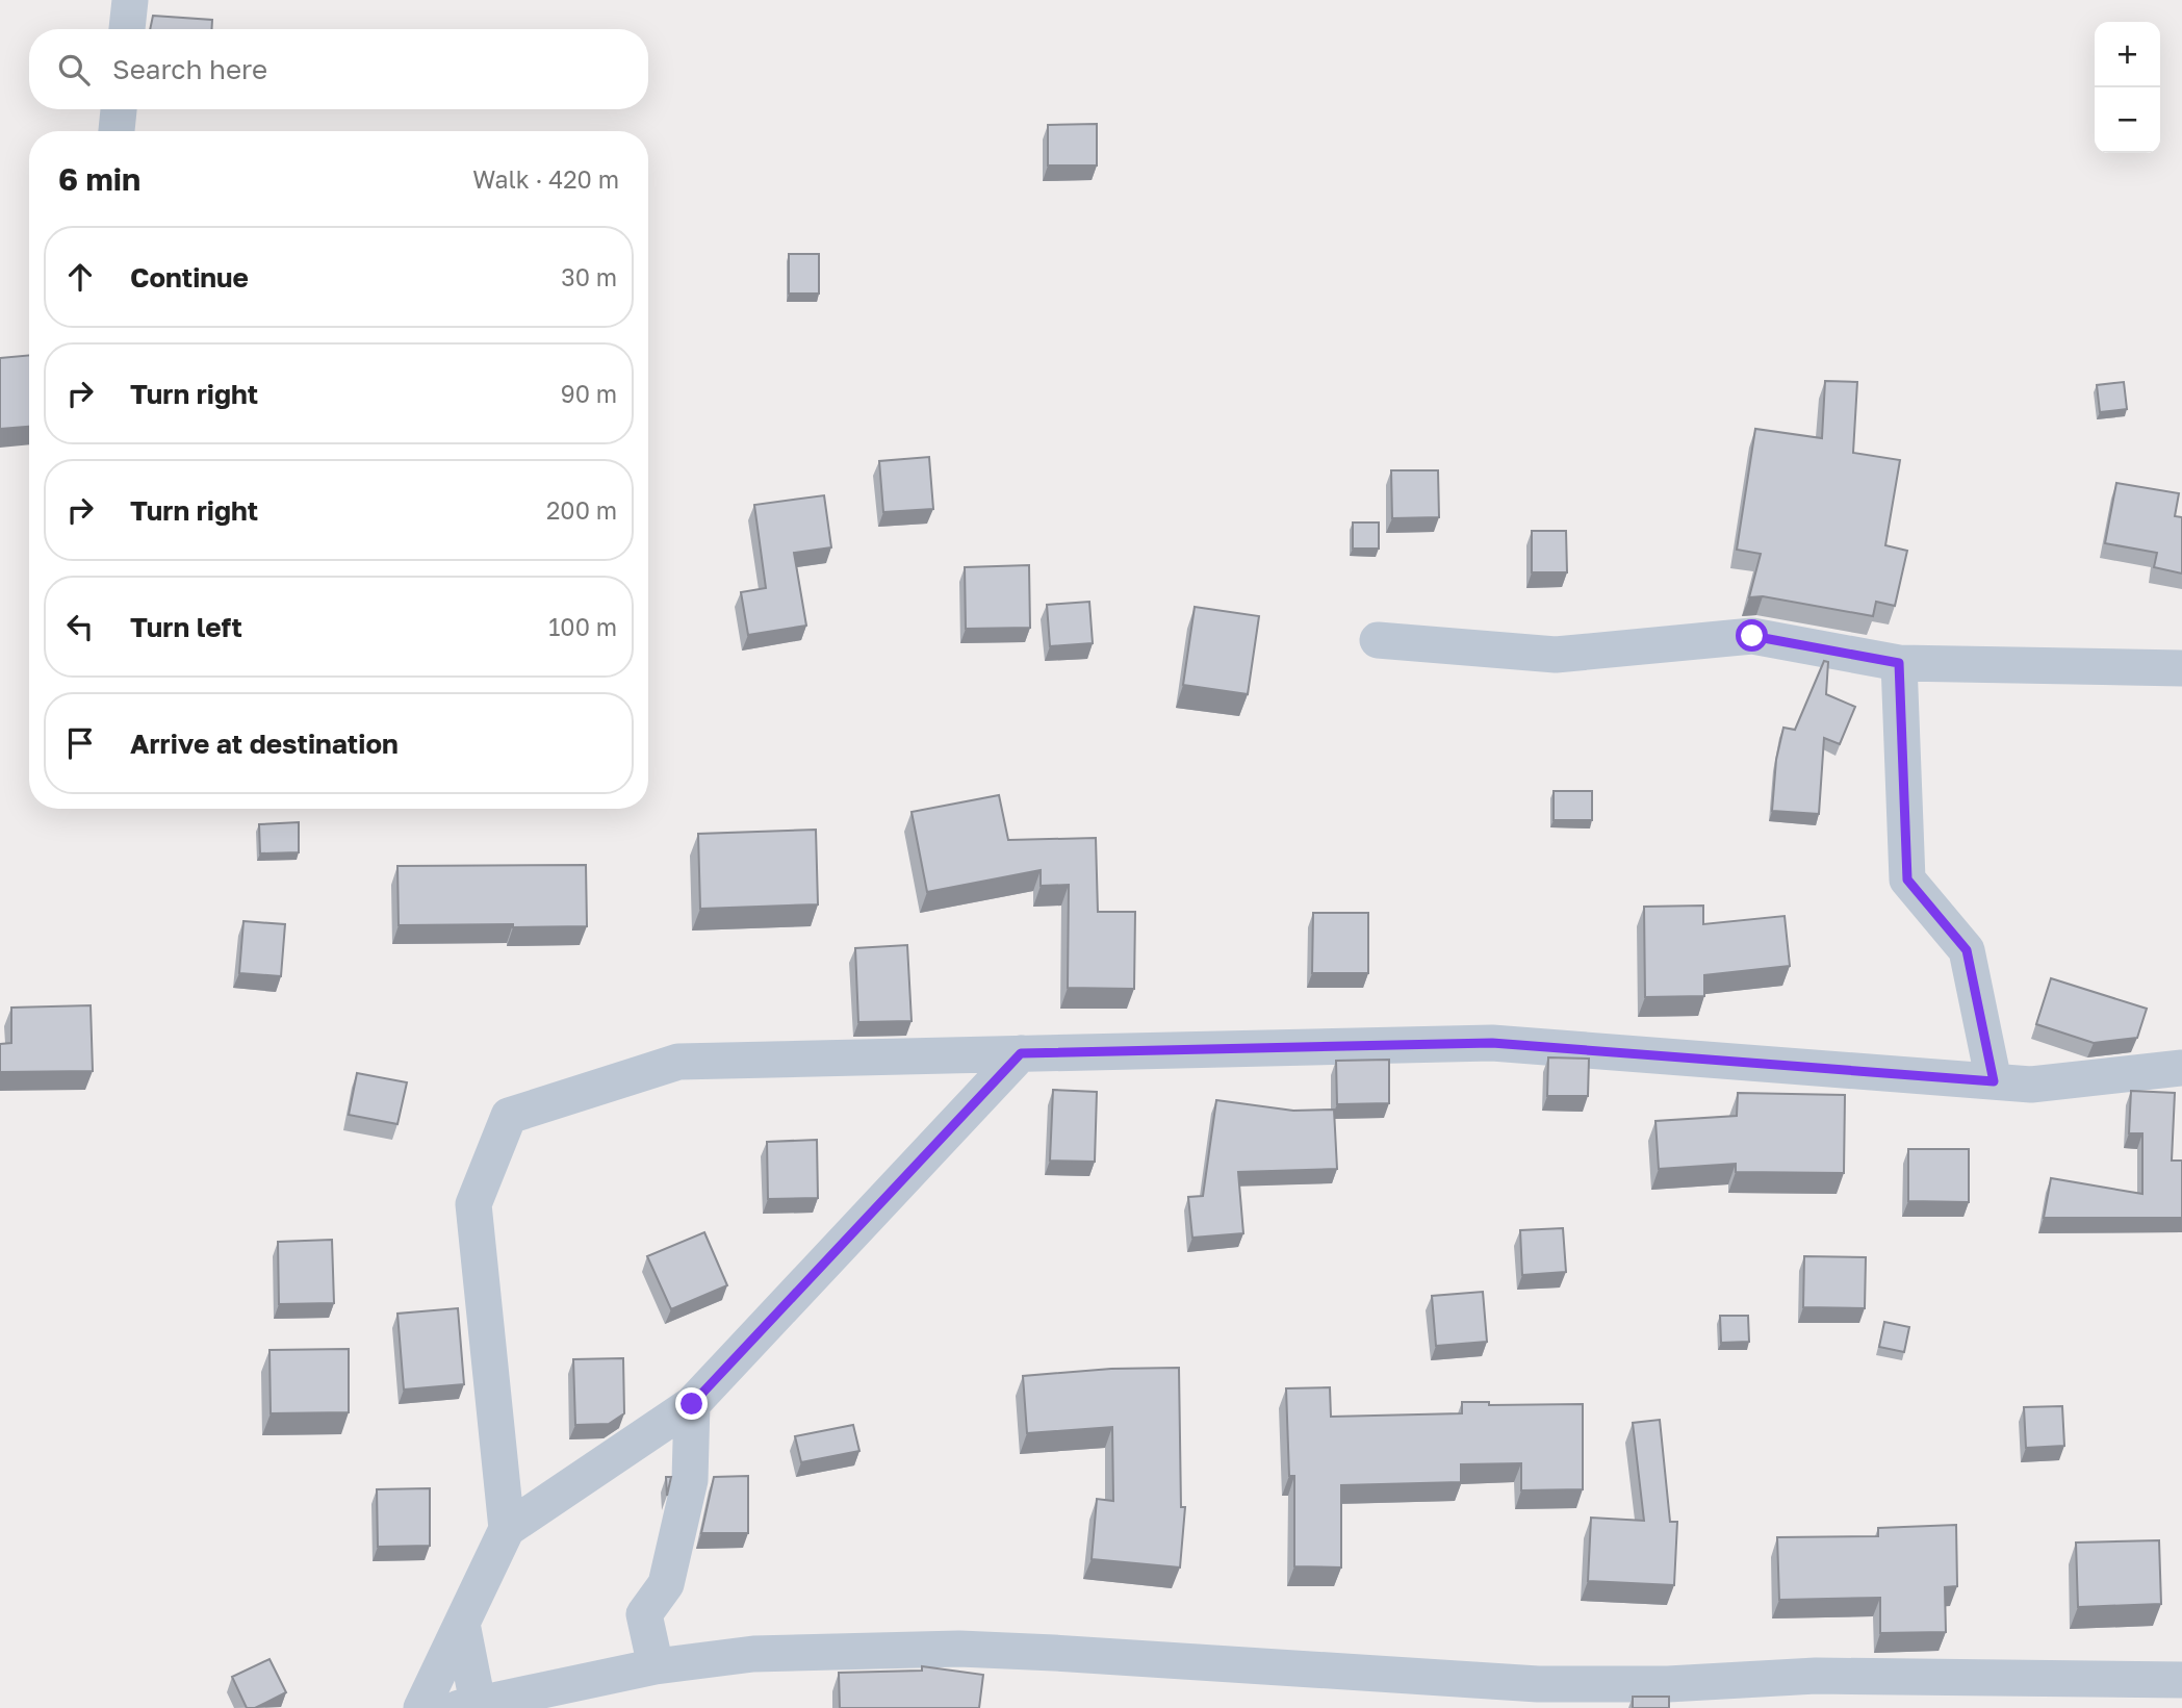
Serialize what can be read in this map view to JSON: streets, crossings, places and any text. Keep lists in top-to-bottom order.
{
  "page": {
    "map_buttons": ["+", "−"],
    "search": "Search here",
    "heading": ["6 min", "Walk · 420 m"],
    "list": [
      ["Continue", "30 m"],
      ["Turn right", "90 m"],
      ["Turn right", "200 m"],
      ["Turn left", "100 m"],
      "Arrive at destination"
    ]
  }
}
